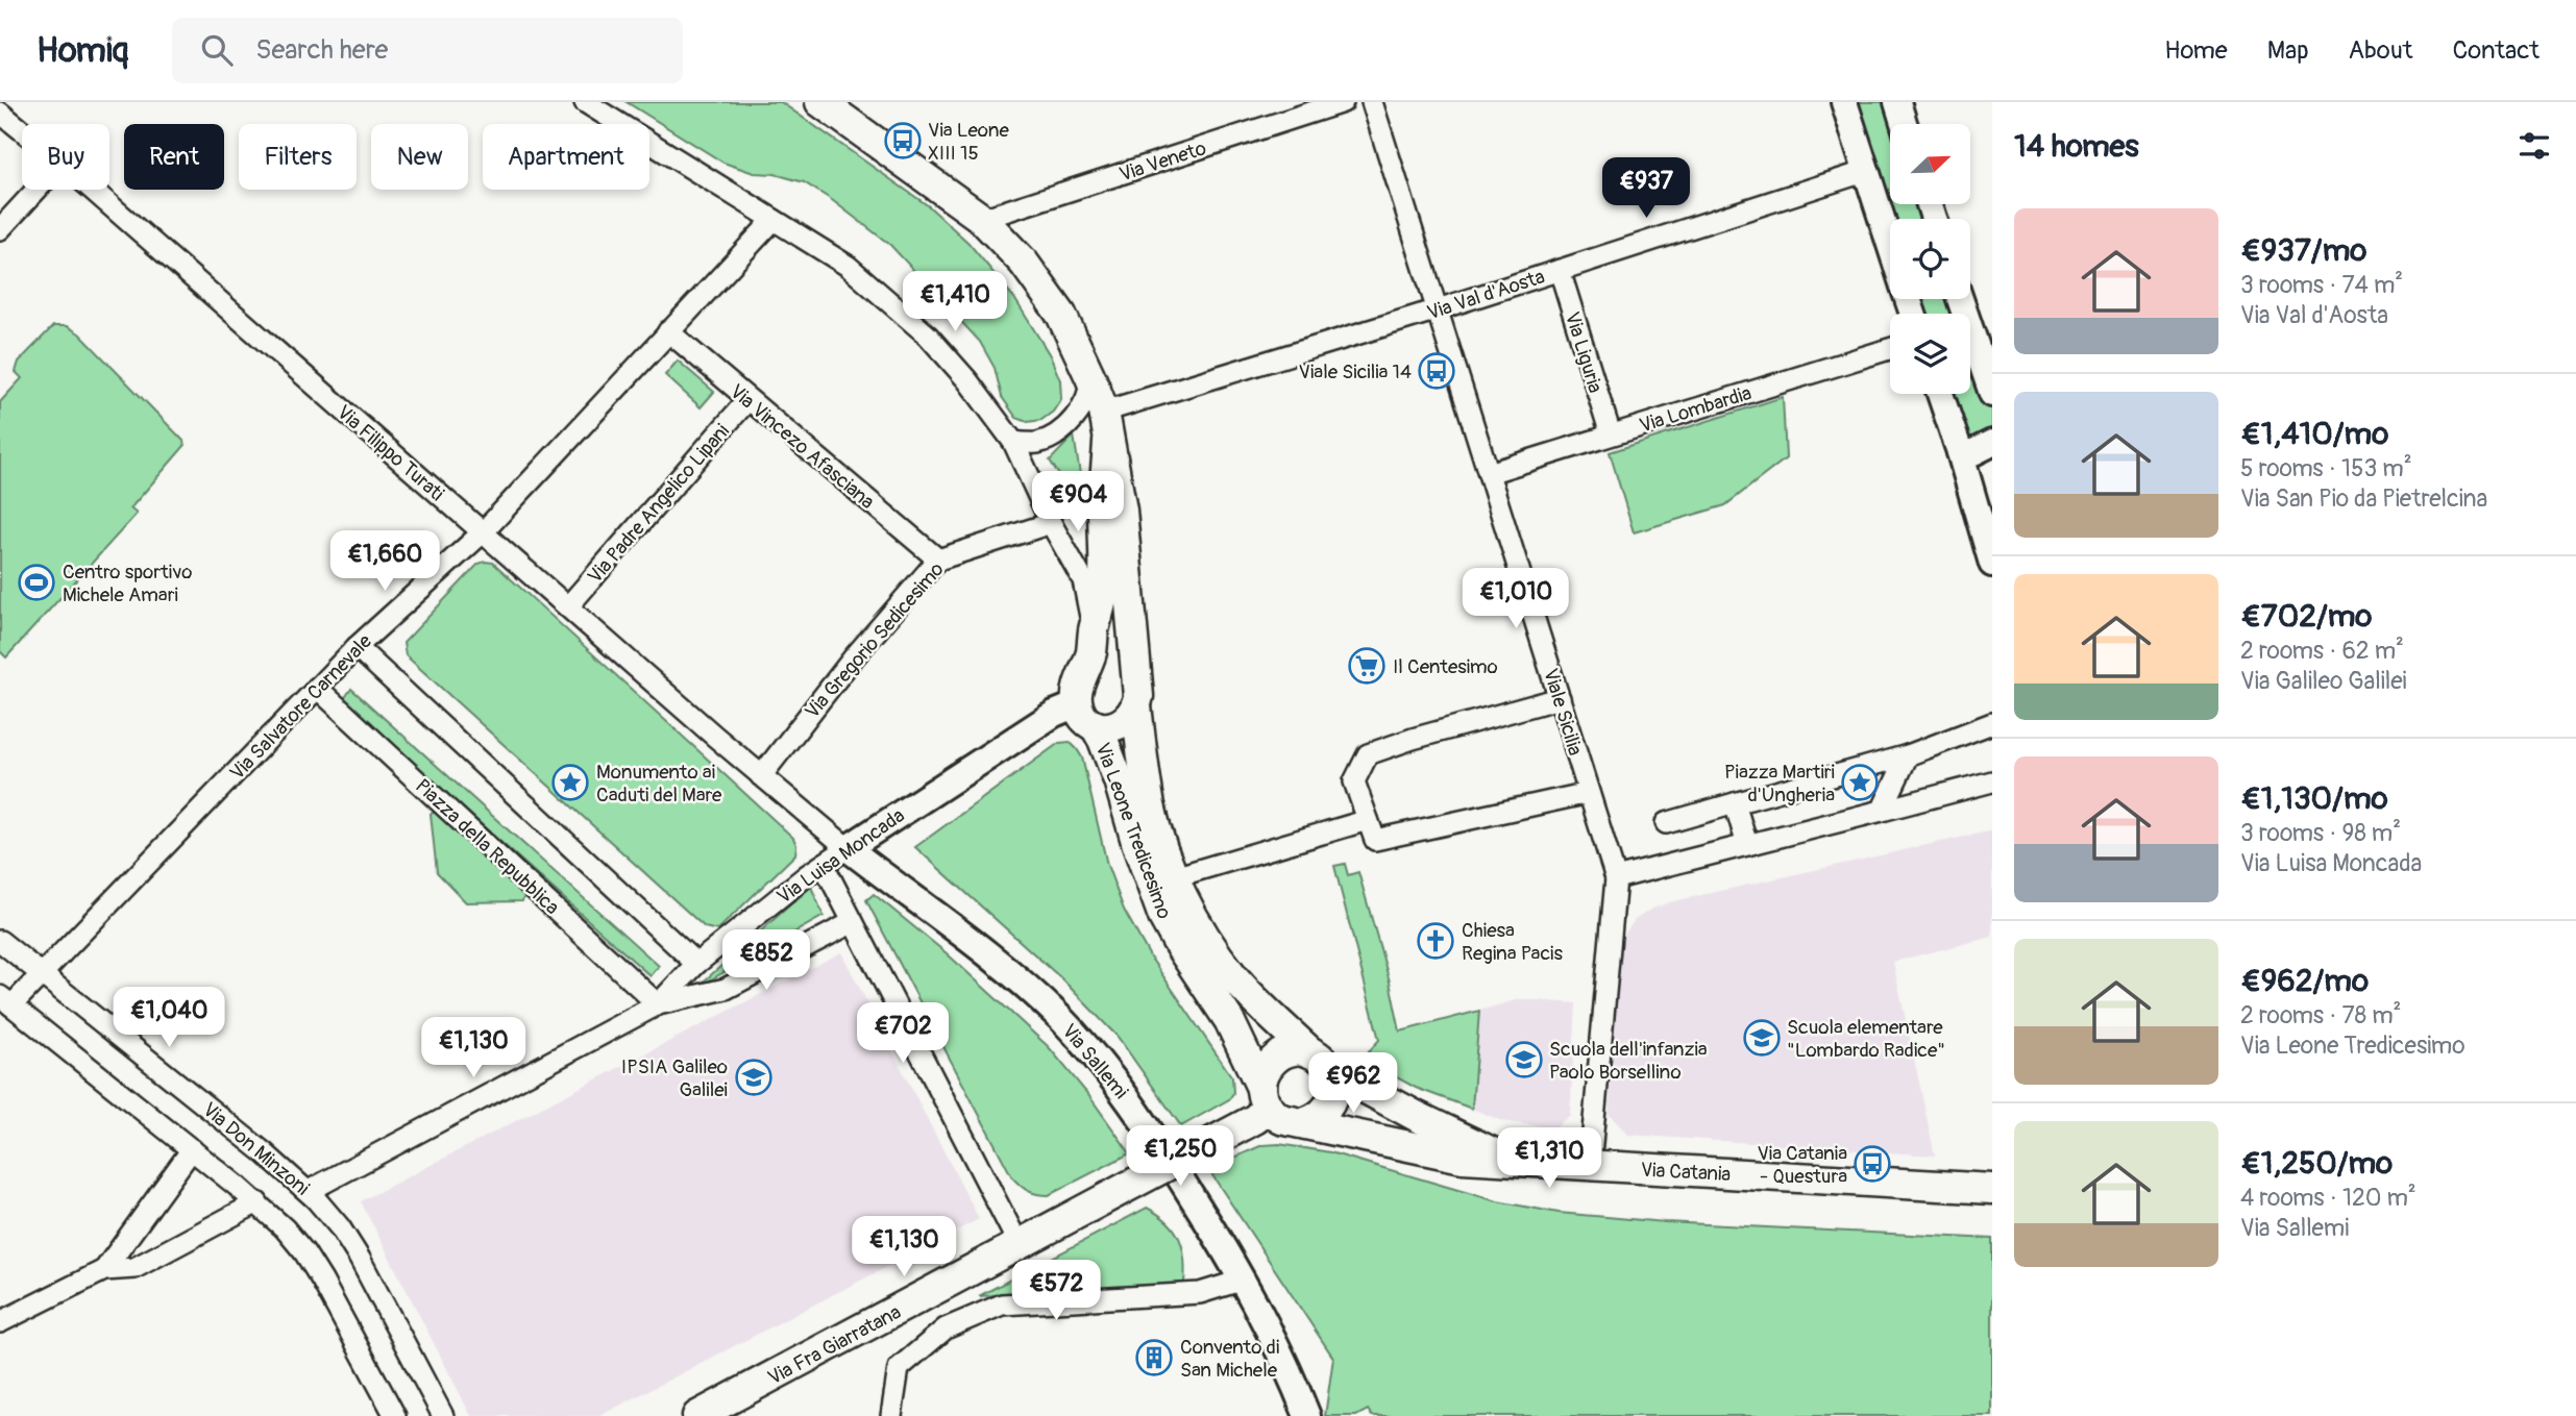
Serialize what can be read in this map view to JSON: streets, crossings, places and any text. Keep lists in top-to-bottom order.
{
  "streets": {
    "main road": ["Via Leone Tredicesimo", "Via Catania", "Via Fra Giarratana"],
    "street": [
      "Via Veneto",
      "Via Val d'Aosta",
      "Via Liguria",
      "Via Lombardia",
      "Via Vincezo Afasciana",
      "Via Filippo Turati",
      "Via Padre Angelico Lipani",
      "Via Gregorio Sedicesimo",
      "Via Salvatore Carnevale",
      "Viale Sicilia",
      "Piazza della Repubblica",
      "Via Luisa Moncada",
      "Via Sallemi",
      "Via Don Minzoni"
    ]
  },
  "crossings": [
    ["Via Val d'Aosta", "Via Liguria"],
    ["Via Val d'Aosta", "Viale Sicilia"],
    ["Via Liguria", "Via Lombardia"],
    ["Via Lombardia", "Viale Sicilia"],
    ["Via Vincezo Afasciana", "Via Padre Angelico Lipani"],
    ["Via Vincezo Afasciana", "Via Gregorio Sedicesimo"],
    ["Via Vincezo Afasciana", "Via Salvatore Carnevale"],
    ["Via Filippo Turati", "Via Padre Angelico Lipani"],
    ["Via Filippo Turati", "Via Gregorio Sedicesimo"],
    ["Via Filippo Turati", "Via Salvatore Carnevale"],
    ["Via Filippo Turati", "Via Luisa Moncada"],
    ["Via Filippo Turati", "Via Sallemi"],
    ["Via Salvatore Carnevale", "Piazza della Repubblica"],
    ["Via Salvatore Carnevale", "Via Don Minzoni"],
    ["Viale Sicilia", "Via Catania"],
    ["Via Leone Tredicesimo", "Via Luisa Moncada"],
    ["Via Leone Tredicesimo", "Via Catania"],
    ["Via Leone Tredicesimo", "Via Fra Giarratana"],
    ["Piazza della Repubblica", "Via Luisa Moncada"],
    ["Via Luisa Moncada", "Via Sallemi"],
    ["Via Luisa Moncada", "Via Don Minzoni"],
    ["Via Catania", "Via Fra Giarratana"]
  ],
  "places": {
    "bus stop": ["Via Leone XIII 15", "Viale Sicilia 14", "Via Catania - Questura"],
    "sports": ["Centro sportivo Michele Amari"],
    "supermarket": ["Il Centesimo"],
    "place": ["Monumento ai Caduti del Mare", "Piazza Martiri d'Ungheria"],
    "church": ["Chiesa Regina Pacis"],
    "school or university": ["Scuola elementare \"Lombardo Radice\"", "Scuola dell'infanzia Paolo Borsellino", "IPSIA Galileo Galilei"],
    "building": ["Convento di San Michele"]
  },
  "north": "top right",
  "page": {
    "header": "Homiq",
    "search": "Search here",
    "nav": [
      "Home",
      "Map",
      "About",
      "Contact"
    ],
    "heading": "14 homes",
    "chip": [
      "Buy",
      "Rent",
      "Filters",
      "New",
      "Apartment"
    ],
    "price": [
      "€937",
      "€1,410",
      "€904",
      "€1,660",
      "€1,010",
      "€852",
      "€1,040",
      "€702",
      "€1,130",
      "€962",
      "€1,250",
      "€1,310",
      "€1,130",
      "€572"
    ],
    "list": [
      {
        "name": "€937/mo",
        "note": "3 rooms · 74 m² · Via Val d'Aosta"
      },
      {
        "name": "€1,410/mo",
        "note": "5 rooms · 153 m² · Via San Pio da Pietrelcina"
      },
      {
        "name": "€702/mo",
        "note": "2 rooms · 62 m² · Via Galileo Galilei"
      },
      {
        "name": "€1,130/mo",
        "note": "3 rooms · 98 m² · Via Luisa Moncada"
      },
      {
        "name": "€962/mo",
        "note": "2 rooms · 78 m² · Via Leone Tredicesimo"
      },
      {
        "name": "€1,250/mo",
        "note": "4 rooms · 120 m² · Via Sallemi"
      }
    ]
  }
}
